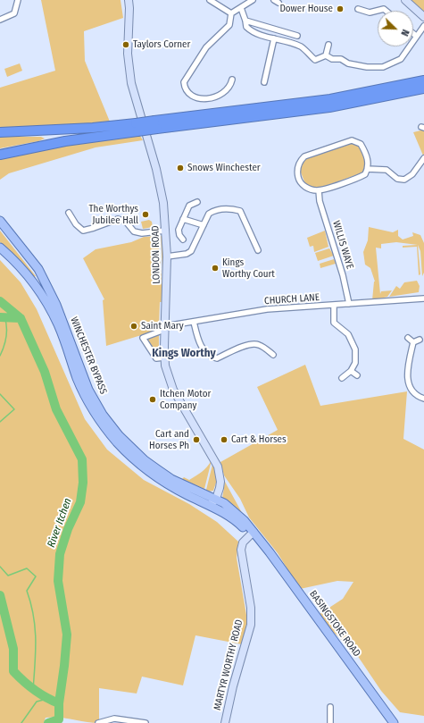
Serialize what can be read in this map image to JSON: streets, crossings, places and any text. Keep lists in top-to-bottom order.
{
  "streets": {
    "main road": [
      "LONDON ROAD",
      "WINCHESTER BYPASS",
      "BASINGSTOKE ROAD",
      "MARTYR WORTHY ROAD"
    ],
    "street": ["WILLIS WAYE", "CHURCH LANE"]
  },
  "crossings": [
    ["WILLIS WAYE", "CHURCH LANE"],
    ["LONDON ROAD", "CHURCH LANE"],
    ["LONDON ROAD", "WINCHESTER BYPASS"],
    ["LONDON ROAD", "BASINGSTOKE ROAD"],
    ["WINCHESTER BYPASS", "BASINGSTOKE ROAD"],
    ["BASINGSTOKE ROAD", "MARTYR WORTHY ROAD"]
  ],
  "districts": ["Kings Worthy"],
  "water": ["River Itchen"],
  "places": [
    "Dower House",
    "Taylors Corner",
    "Snows Winchester",
    "The Worthys Jubilee Hall",
    "Kings Worthy Court",
    "Saint Mary",
    "Itchen Motor Company",
    "Cart and Horses Ph",
    "Cart & Horses"
  ],
  "north": "bottom right"
}
